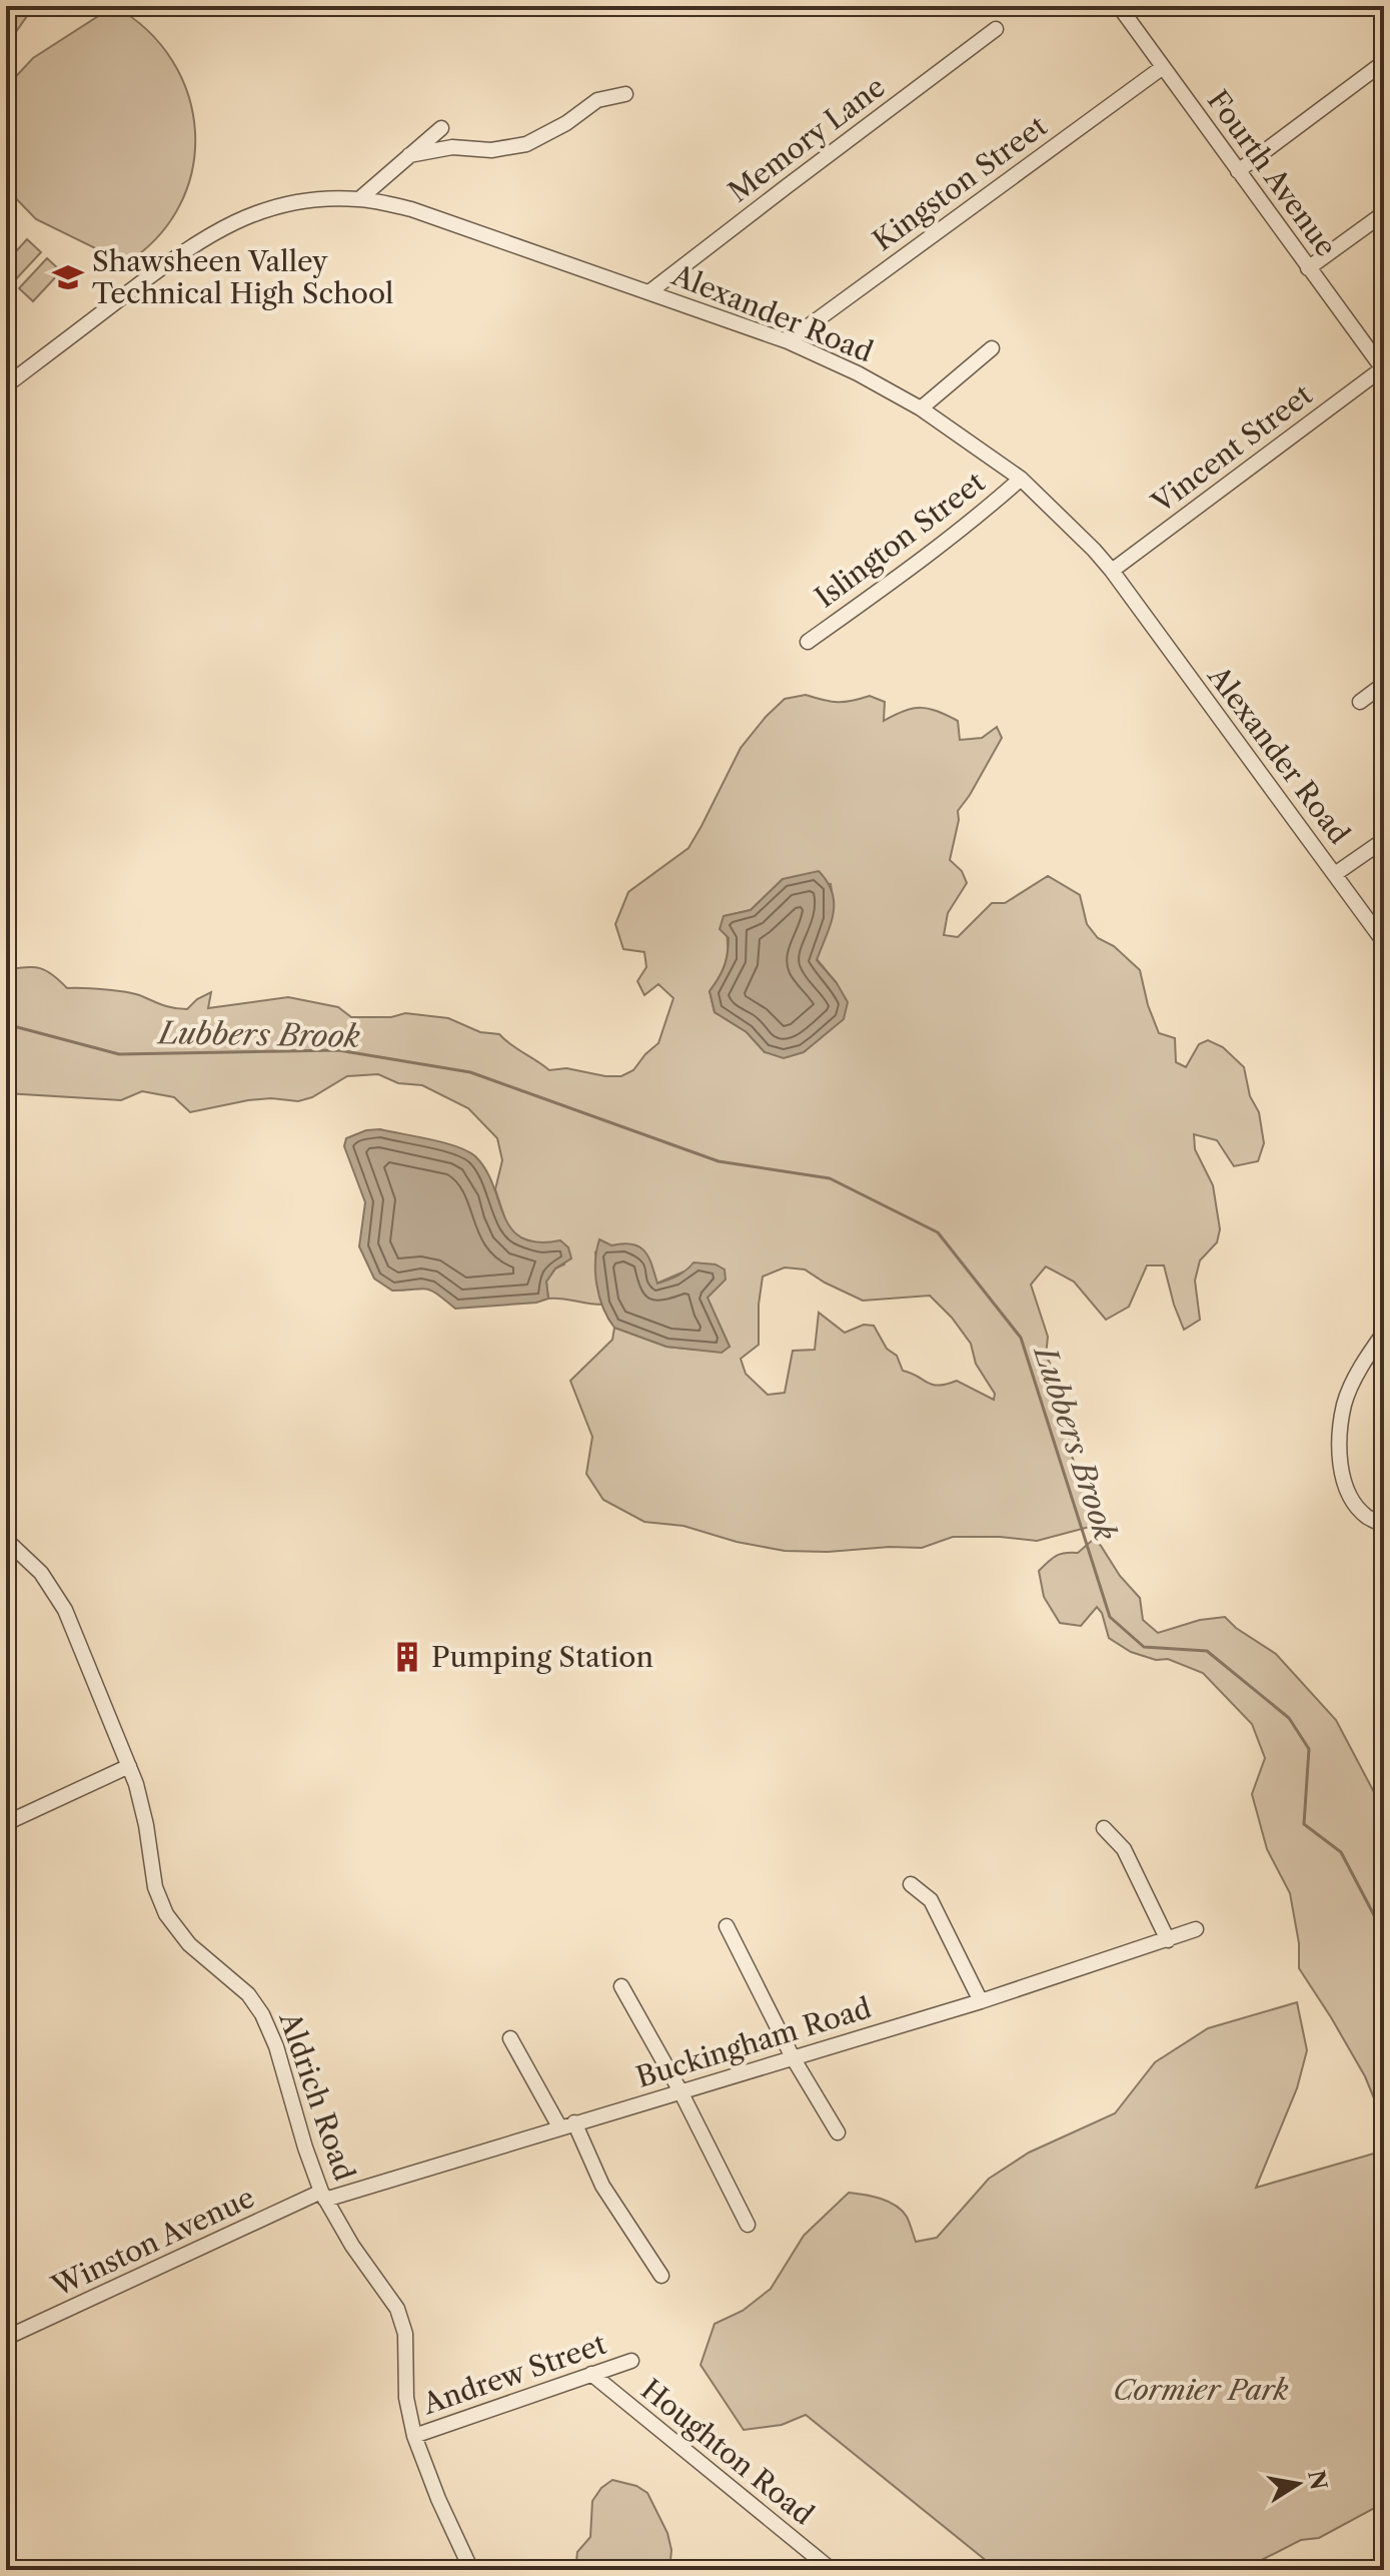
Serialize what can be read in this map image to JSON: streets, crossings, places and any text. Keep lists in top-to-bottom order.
{
  "streets": {
    "street": [
      "Memory Lane",
      "Fourth Avenue",
      "Kingston Street",
      "Alexander Road",
      "Vincent Street",
      "Islington Street",
      "Buckingham Road",
      "Aldrich Road",
      "Winston Avenue",
      "Andrew Street",
      "Houghton Road"
    ]
  },
  "crossings": [
    ["Memory Lane", "Alexander Road"],
    ["Fourth Avenue", "Kingston Street"],
    ["Fourth Avenue", "Vincent Street"],
    ["Kingston Street", "Alexander Road"],
    ["Alexander Road", "Vincent Street"],
    ["Alexander Road", "Islington Street"],
    ["Buckingham Road", "Aldrich Road"],
    ["Buckingham Road", "Winston Avenue"],
    ["Aldrich Road", "Winston Avenue"],
    ["Aldrich Road", "Andrew Street"],
    ["Andrew Street", "Houghton Road"]
  ],
  "water": ["Lubbers Brook"],
  "parks": ["Cormier Park"],
  "places": {
    "school or university": ["Shawsheen Valley Technical High School"],
    "building": ["Pumping Station"]
  },
  "north": "right"
}
